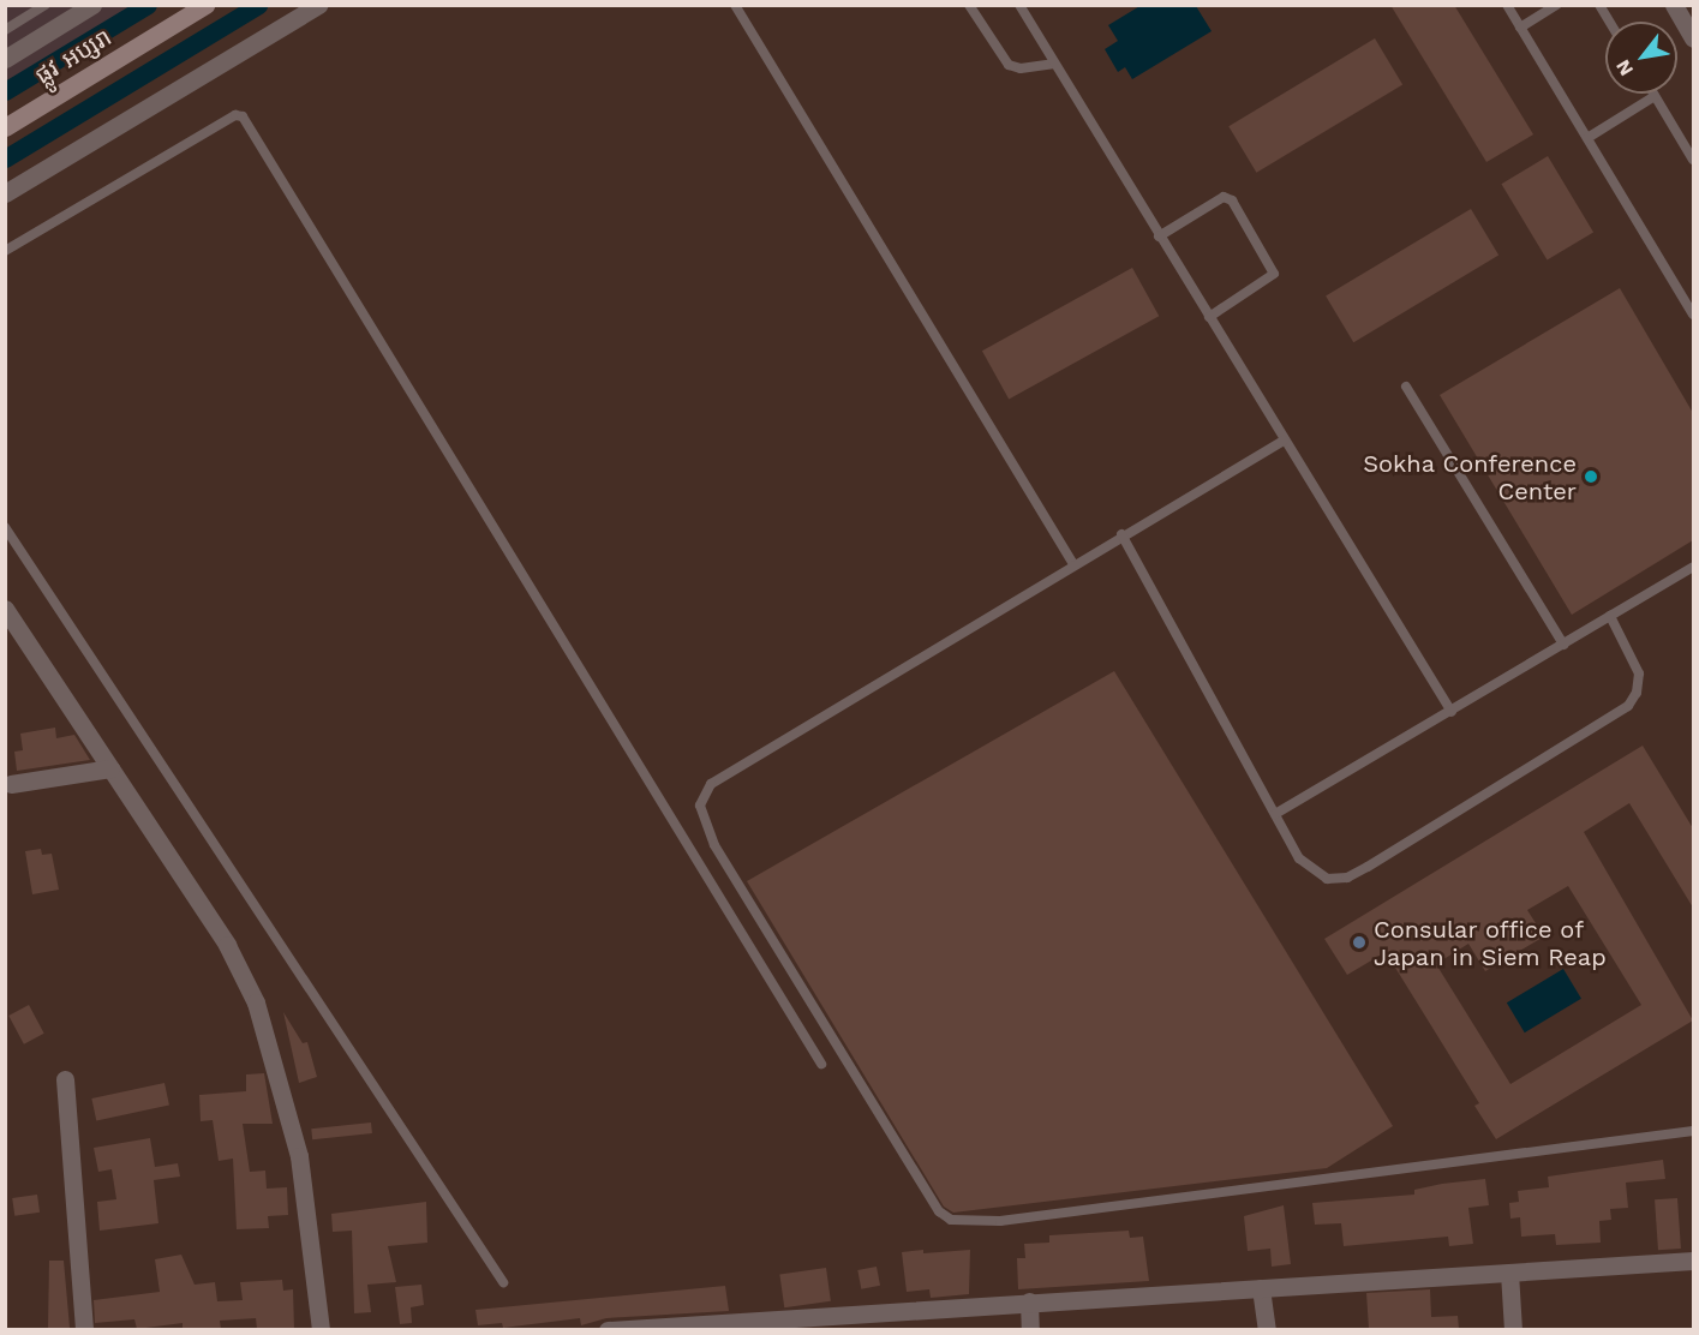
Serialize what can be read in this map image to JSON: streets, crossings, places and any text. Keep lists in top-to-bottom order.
{
  "streets": {
    "street": ["ផ្លូវ អប្សរា"]
  },
  "places": ["Sokha Conference Center", "Consular office of Japan in Siem Reap"],
  "north": "bottom left"
}
